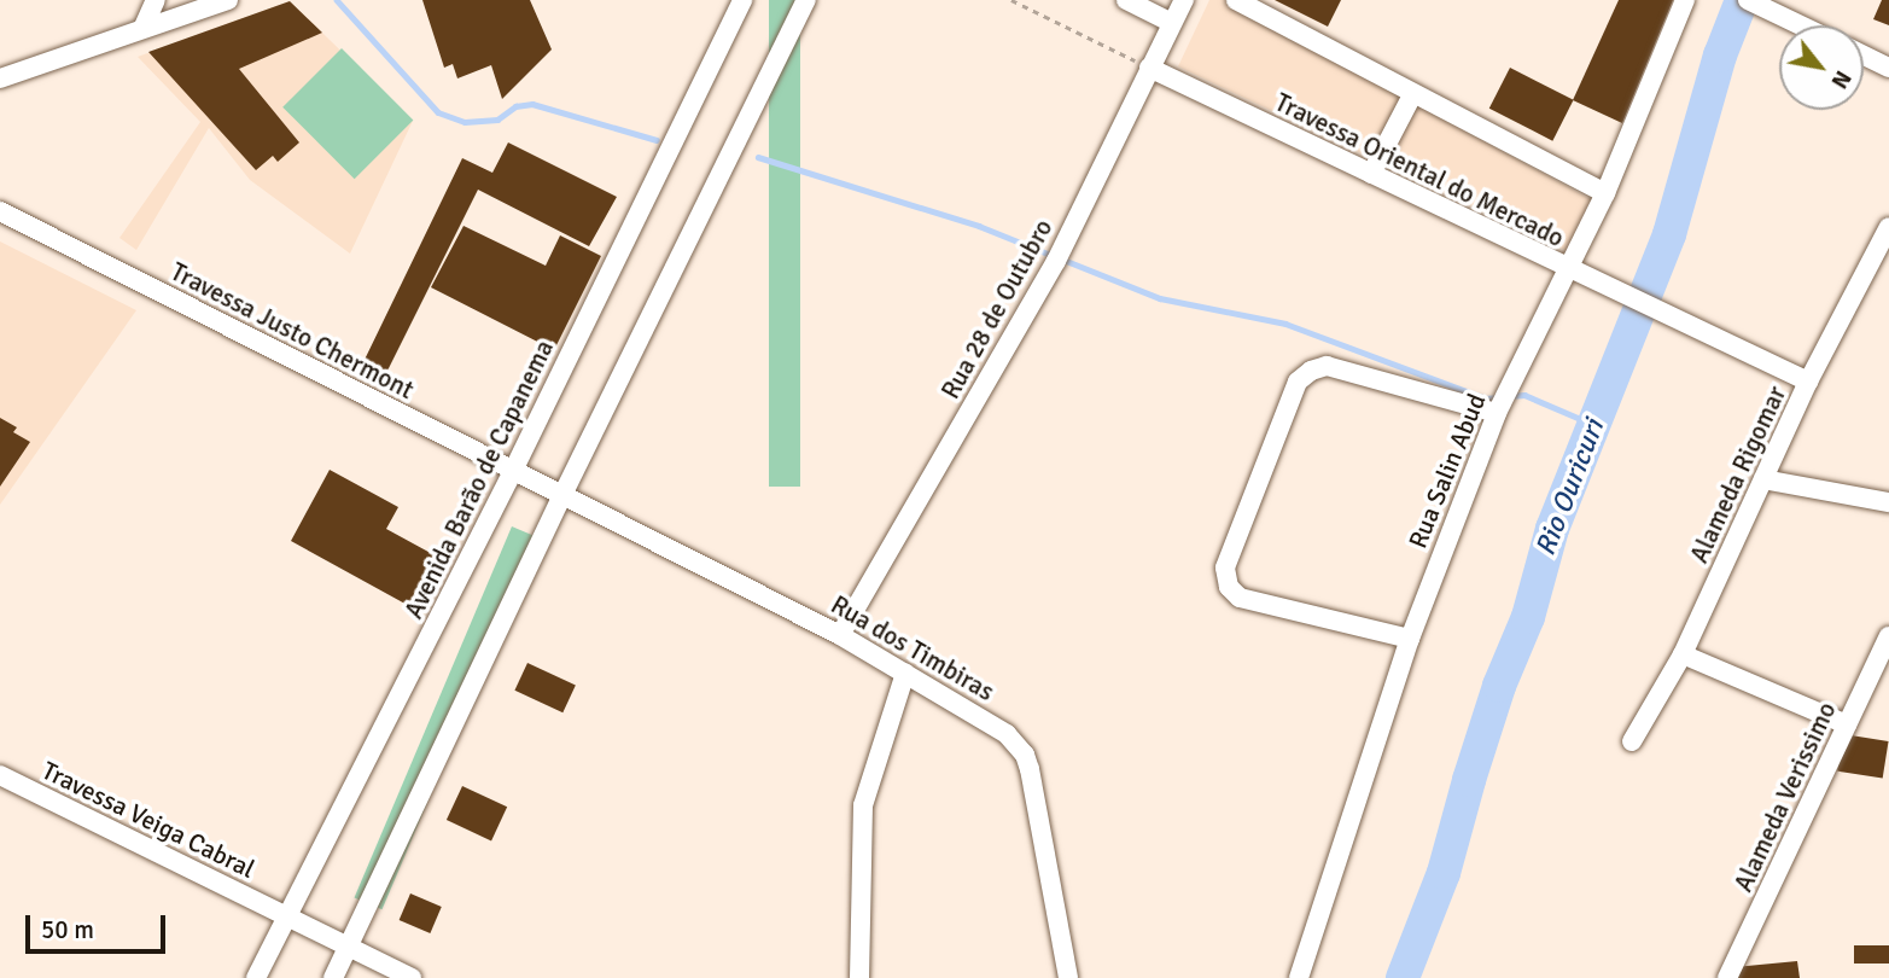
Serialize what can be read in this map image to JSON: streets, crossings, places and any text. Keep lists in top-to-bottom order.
{
  "streets": {
    "street": [
      "Travessa Oriental do Mercado",
      "Rua 28 de Outubro",
      "Travessa Justo Chermont",
      "Rua Salin Abud",
      "Alameda Rigomar",
      "Avenida Barão de Capanema",
      "Rua dos Timbiras",
      "Alameda Verissimo",
      "Travessa Veiga Cabral"
    ]
  },
  "crossings": [
    ["Travessa Oriental do Mercado", "Rua 28 de Outubro"],
    ["Travessa Oriental do Mercado", "Rua Salin Abud"],
    ["Travessa Oriental do Mercado", "Alameda Rigomar"],
    ["Rua 28 de Outubro", "Rua dos Timbiras"],
    ["Travessa Justo Chermont", "Avenida Barão de Capanema"],
    ["Travessa Justo Chermont", "Rua dos Timbiras"],
    ["Avenida Barão de Capanema", "Travessa Veiga Cabral"]
  ],
  "water": ["Rio Ouricuri"],
  "scale_bar": "50 m",
  "north": "bottom right"
}
